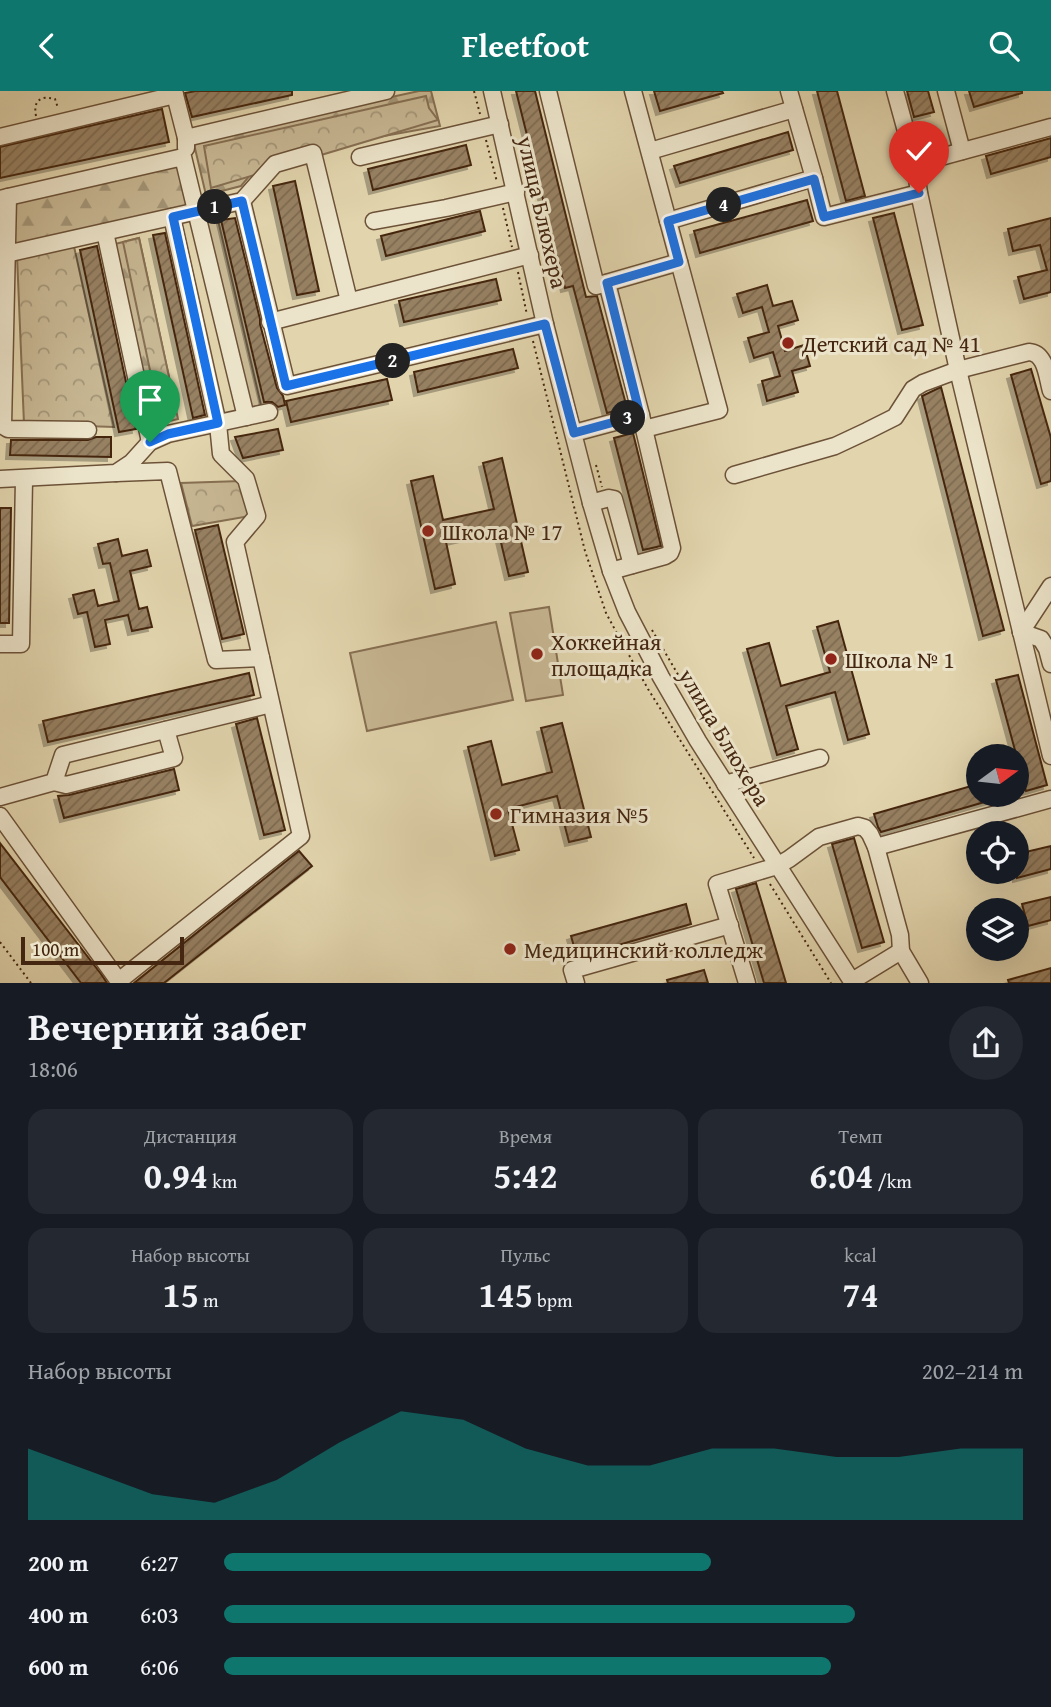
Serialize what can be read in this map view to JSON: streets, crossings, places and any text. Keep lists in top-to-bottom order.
{
  "streets": {
    "street": ["улица Блюхера"]
  },
  "places": [
    "Детский сад № 41",
    "Школа № 17",
    "Хоккейная площадка",
    "Школа № 1",
    "Гимназия №5",
    "Медицинский колледж"
  ],
  "scale_bar": "100 m",
  "north": "right",
  "page": {
    "header": "Fleetfoot",
    "pins": [
      "4",
      "1",
      "2",
      "3"
    ],
    "scale": "100 m",
    "heading": ["Вечерний забег", "18:06"],
    "stats": [
      ["Дистанция", "0.94 km"],
      ["Время", "5:42"],
      ["Темп", "6:04 /km"],
      ["Набор высоты", "15 m"],
      ["Пульс", "145 bpm"],
      ["kcal", "74"]
    ],
    "chart": ["Набор высоты", "202–214 m"],
    "list": [
      {
        "name": "200 m",
        "note": "6:27"
      },
      {
        "name": "400 m",
        "note": "6:03"
      },
      {
        "name": "600 m",
        "note": "6:06"
      }
    ]
  }
}
